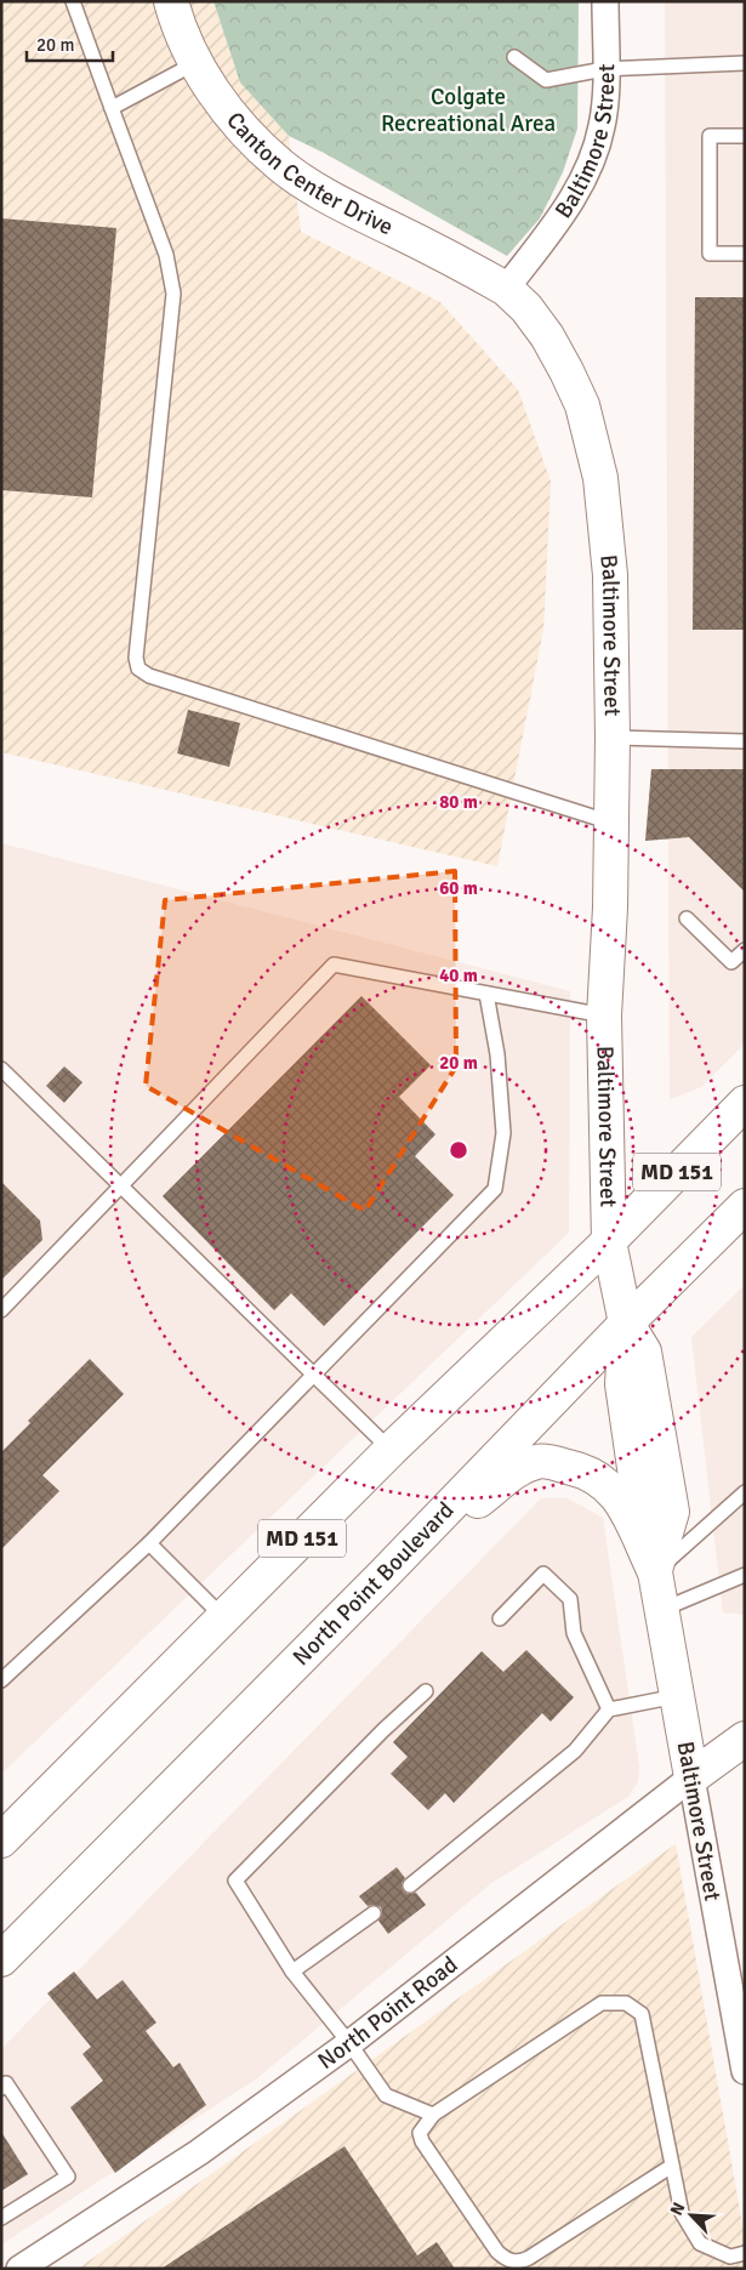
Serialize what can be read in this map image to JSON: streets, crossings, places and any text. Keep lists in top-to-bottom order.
{
  "streets": {
    "main road": [
      "Baltimore Street",
      "Canton Center Drive",
      "MD 151",
      "North Point Boulevard",
      "North Point Road"
    ]
  },
  "crossings": [
    ["Baltimore Street", "Canton Center Drive"],
    ["Baltimore Street", "MD 151"],
    ["Baltimore Street", "North Point Boulevard"],
    ["Baltimore Street", "North Point Road"]
  ],
  "parks": ["Colgate Recreational Area"],
  "scale_bar": "20 m",
  "north": "top left",
  "rings": [
    "80 m",
    "60 m",
    "40 m",
    "20 m"
  ]
}
